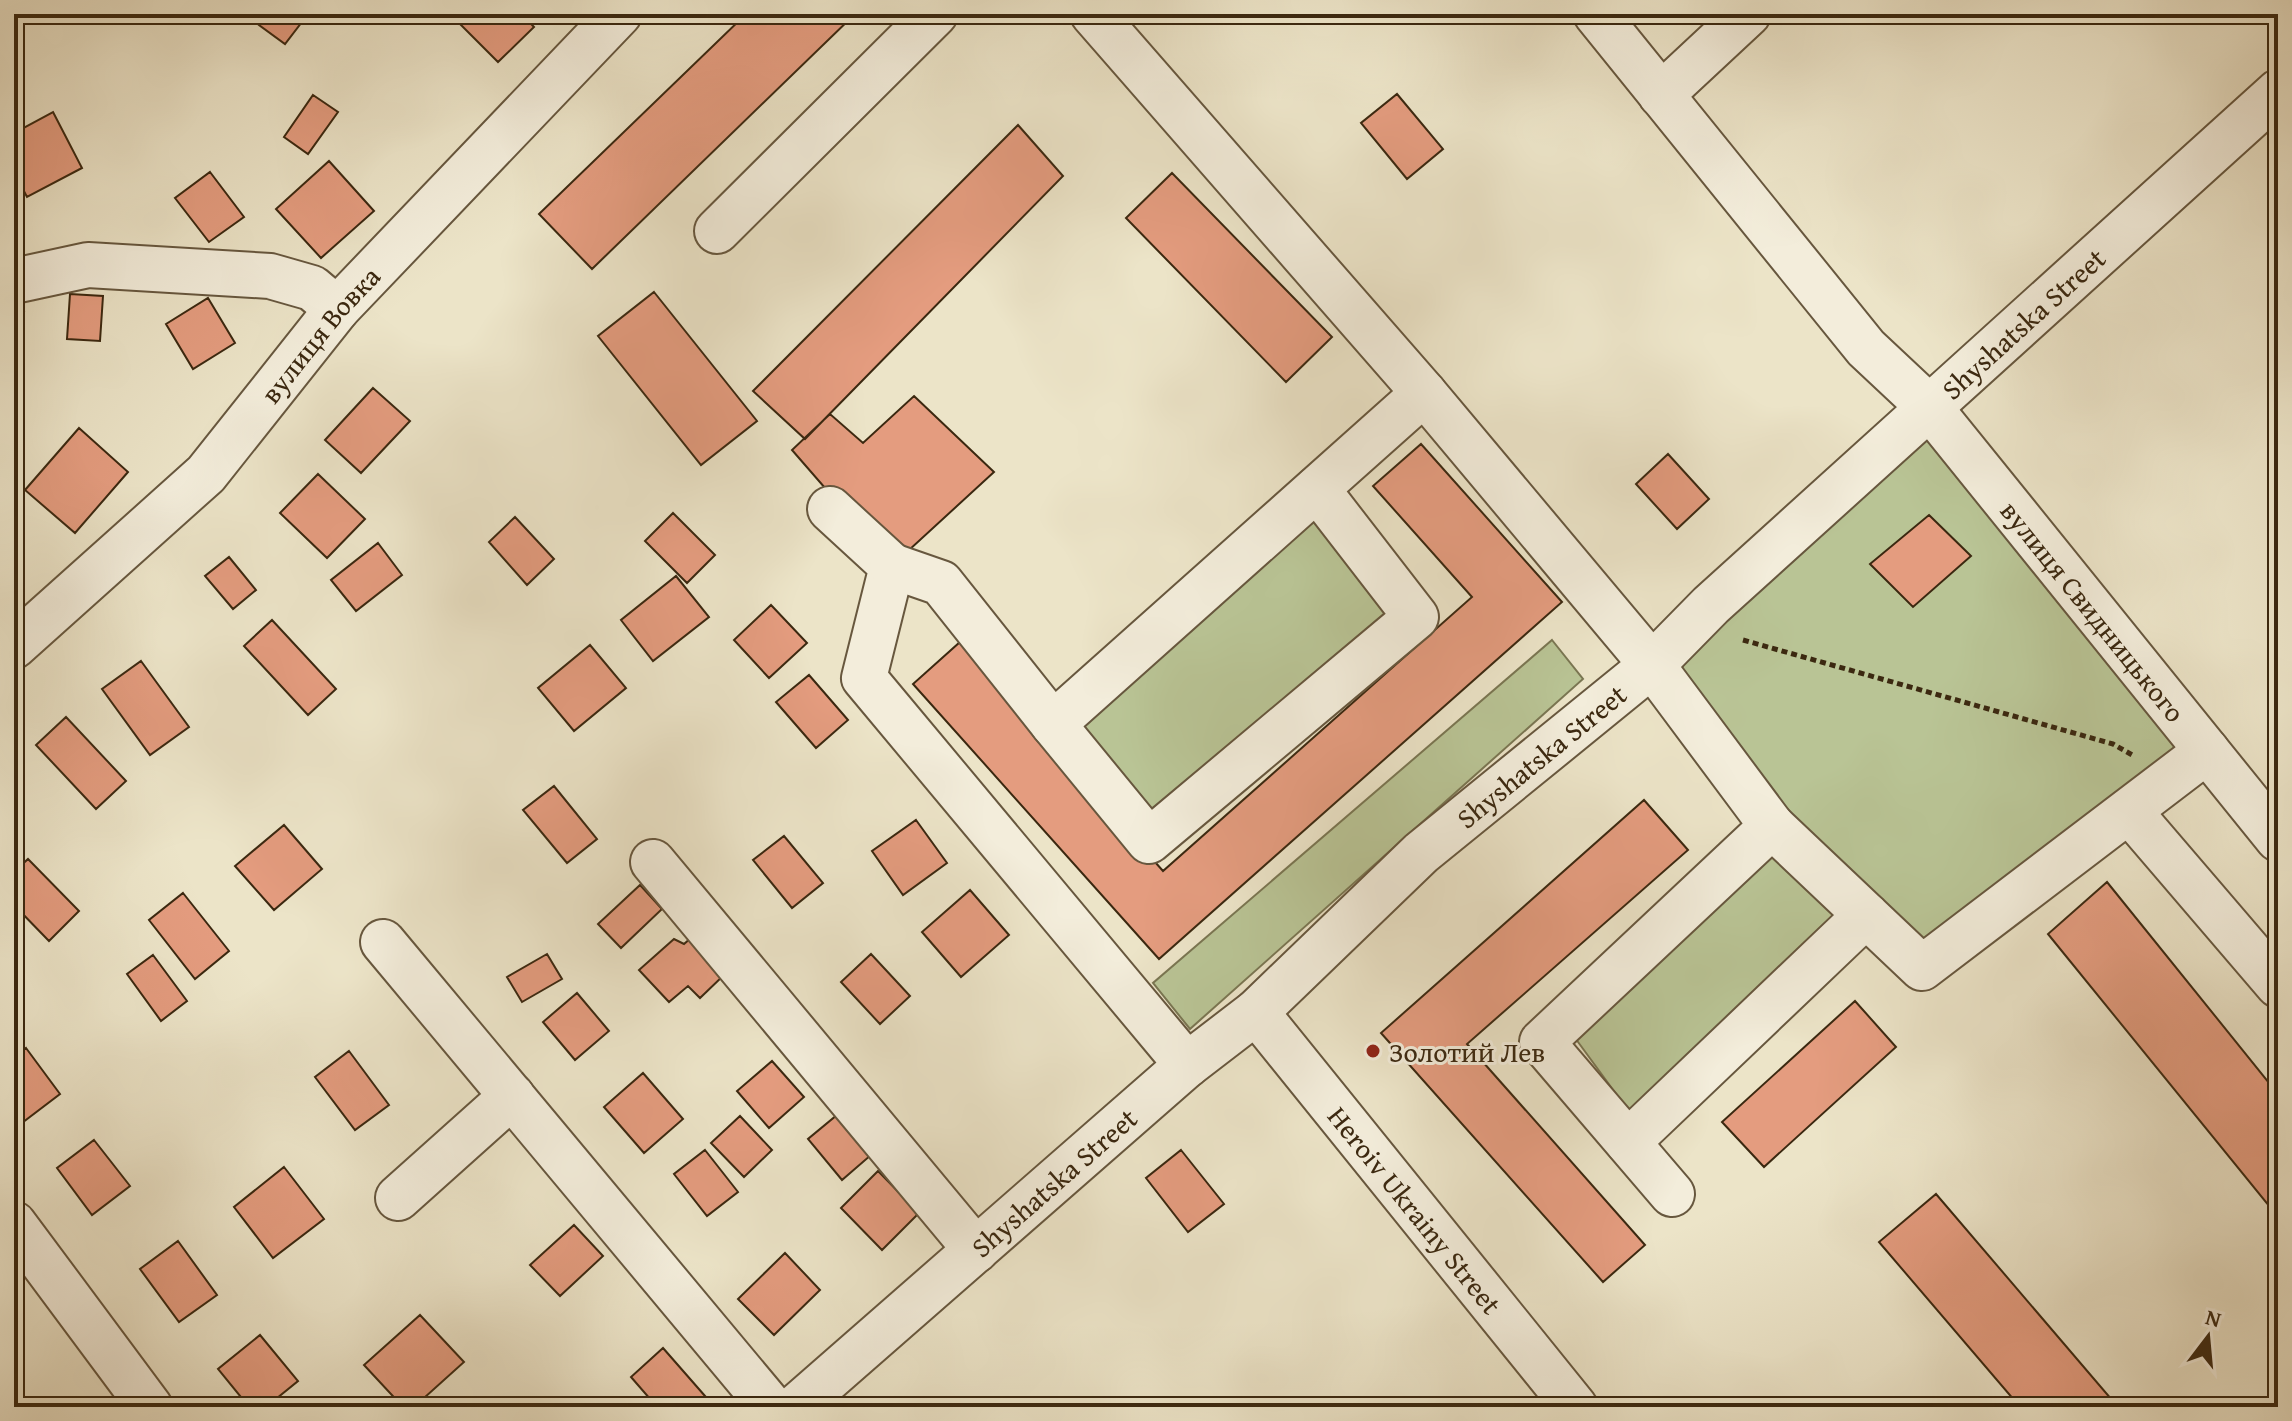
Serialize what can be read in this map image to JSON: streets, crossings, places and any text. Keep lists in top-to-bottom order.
{
  "streets": {
    "street": [
      "Shyshatska Street",
      "вулиця Вовка",
      "вулиця Свидницького",
      "Heroiv Ukrainy Street"
    ]
  },
  "crossings": [
    ["Shyshatska Street", "вулиця Свидницького"],
    ["Shyshatska Street", "Heroiv Ukrainy Street"]
  ],
  "places": ["Золотий Лев"],
  "north": "top"
}
